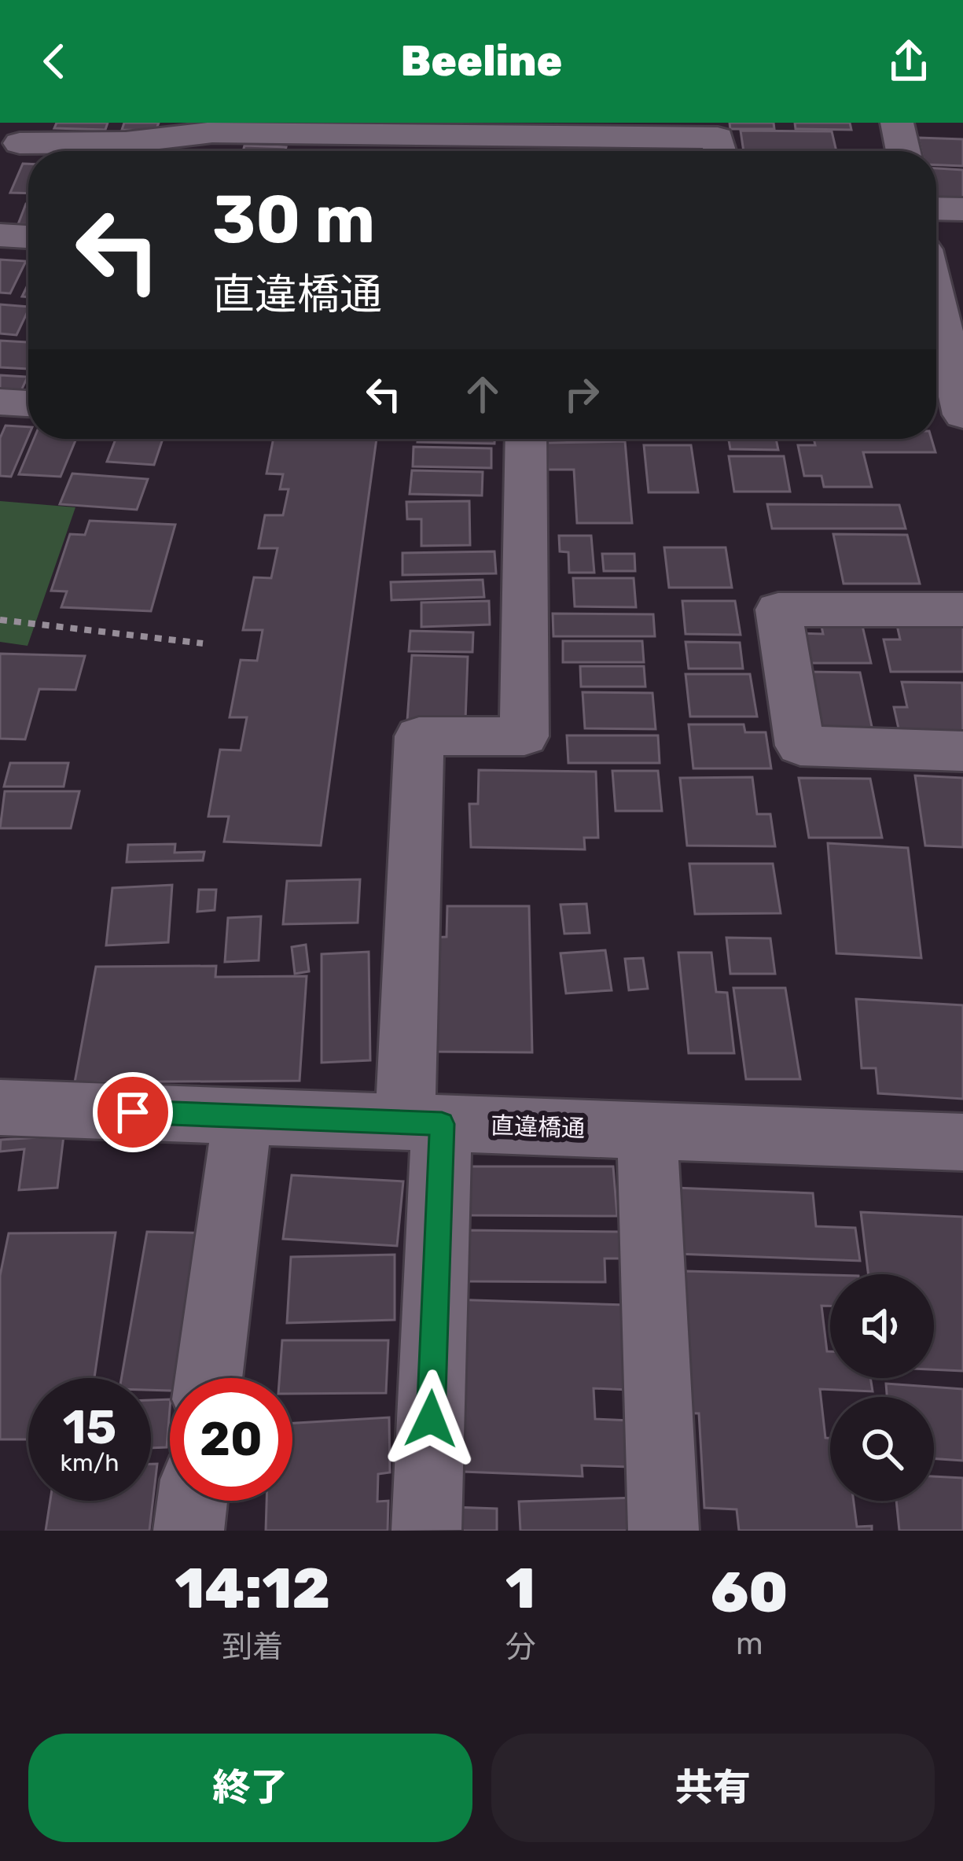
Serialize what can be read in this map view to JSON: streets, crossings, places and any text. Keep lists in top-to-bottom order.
{
  "streets": {
    "street": ["直違橋通"]
  },
  "page": {
    "header": "Beeline",
    "turn": ["30 m", "直違橋通"],
    "speed": "15 km/h",
    "limit": "20",
    "eta": [
      "14:12",
      "到着",
      "1",
      "分",
      "60",
      "m"
    ],
    "buttons": ["終了", "共有"]
  }
}
